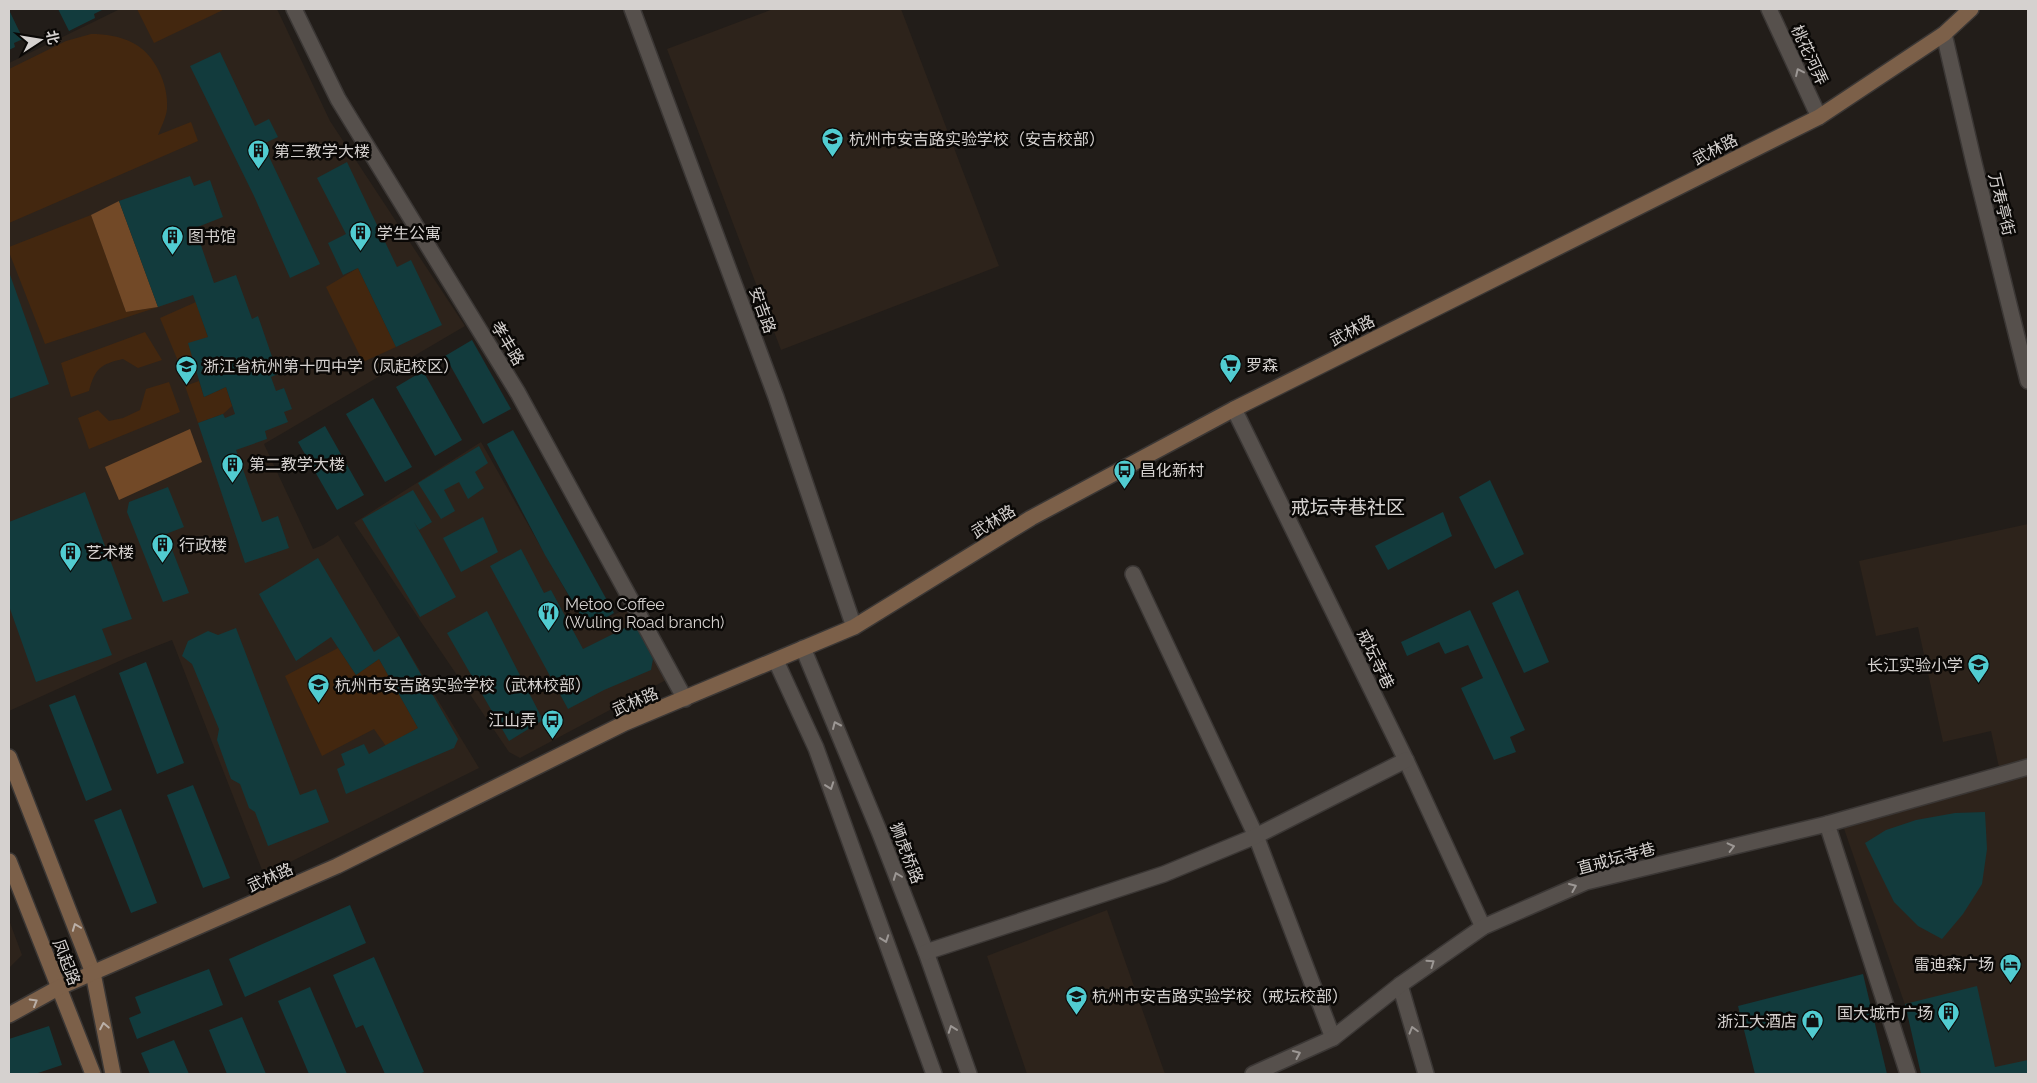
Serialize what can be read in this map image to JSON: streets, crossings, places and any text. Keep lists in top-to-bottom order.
{
  "streets": {
    "street": [
      "桃花河弄",
      "武林路",
      "万寿亭街",
      "安吉路",
      "孝丰路",
      "戒坛寺巷",
      "狮虎桥路",
      "直戒坛寺巷",
      "凤起路"
    ]
  },
  "crossings": [
    ["桃花河弄", "武林路"],
    ["武林路", "万寿亭街"],
    ["武林路", "安吉路"],
    ["武林路", "孝丰路"],
    ["武林路", "戒坛寺巷"],
    ["武林路", "狮虎桥路"],
    ["武林路", "凤起路"],
    ["戒坛寺巷", "直戒坛寺巷"]
  ],
  "one_way": ["桃花河弄", "直戒坛寺巷"],
  "districts": ["戒坛寺巷社区"],
  "places": {
    "school or university": [
      "杭州市安吉路实验学校（安吉校部）",
      "浙江省杭州第十四中学（凤起校区）",
      "长江实验小学",
      "杭州市安吉路实验学校（武林校部）",
      "杭州市安吉路实验学校（戒坛校部）"
    ],
    "building": [
      "第三教学大楼",
      "学生公寓",
      "图书馆",
      "第二教学大楼",
      "行政楼",
      "艺术楼",
      "国大城市广场"
    ],
    "supermarket": ["罗森"],
    "bus stop": ["昌化新村", "江山弄"],
    "restaurant": ["Metoo Coffee (Wuling Road branch)"],
    "hotel": ["雷迪森广场"],
    "shop": ["浙江大酒店"]
  },
  "north": "right"
}
